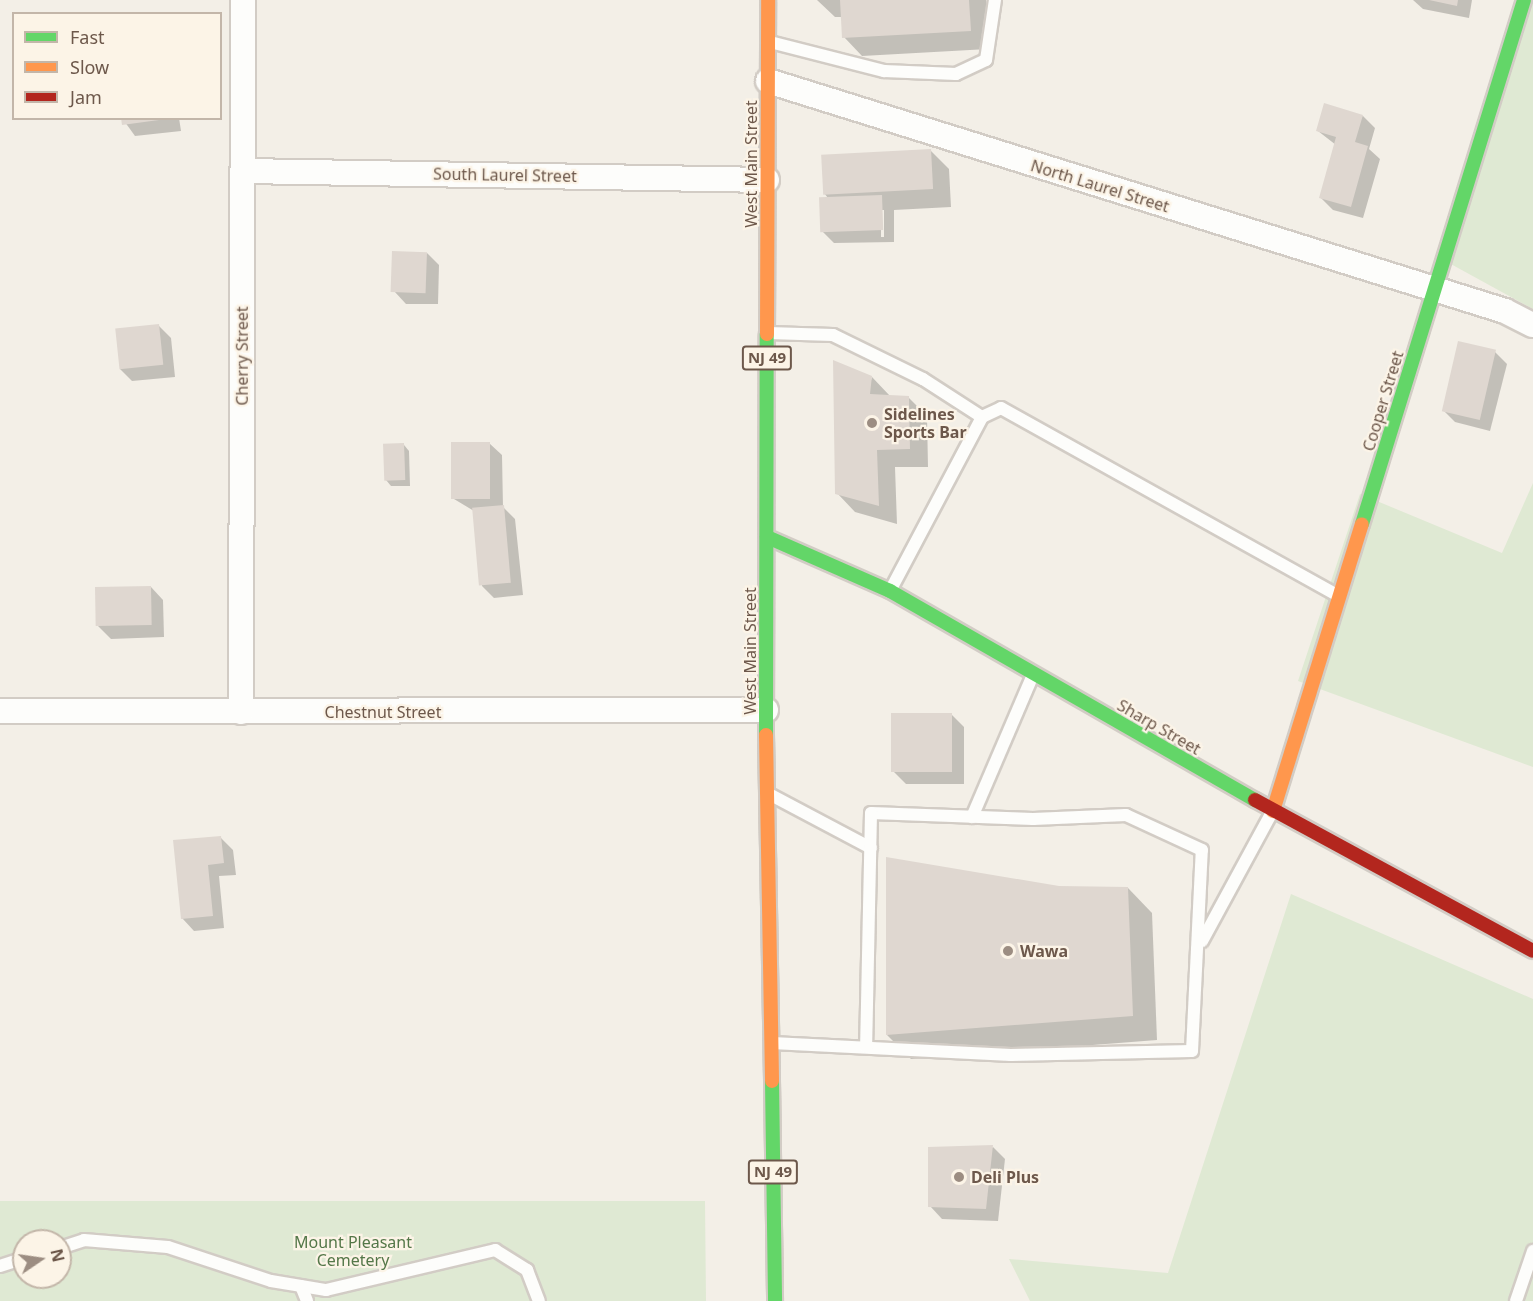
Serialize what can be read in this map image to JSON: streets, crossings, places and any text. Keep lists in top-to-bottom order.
{
  "streets": {
    "main road": [
      "West Main Street",
      "NJ 49",
      "Cooper Street",
      "Sharp Street"
    ],
    "street": [
      "South Laurel Street",
      "North Laurel Street",
      "Cherry Street",
      "Chestnut Street"
    ]
  },
  "crossings": [
    ["West Main Street", "South Laurel Street"],
    ["West Main Street", "North Laurel Street"],
    ["West Main Street", "Chestnut Street"],
    ["West Main Street", "Sharp Street"],
    ["South Laurel Street", "Cherry Street"],
    ["North Laurel Street", "Cooper Street"],
    ["Cherry Street", "Chestnut Street"],
    ["Cooper Street", "Sharp Street"]
  ],
  "parks": ["Mount Pleasant Cemetery"],
  "places": ["Sidelines Sports Bar", "Wawa", "Deli Plus"],
  "legend": ["Fast", "Slow", "Jam"],
  "north": "right"
}
